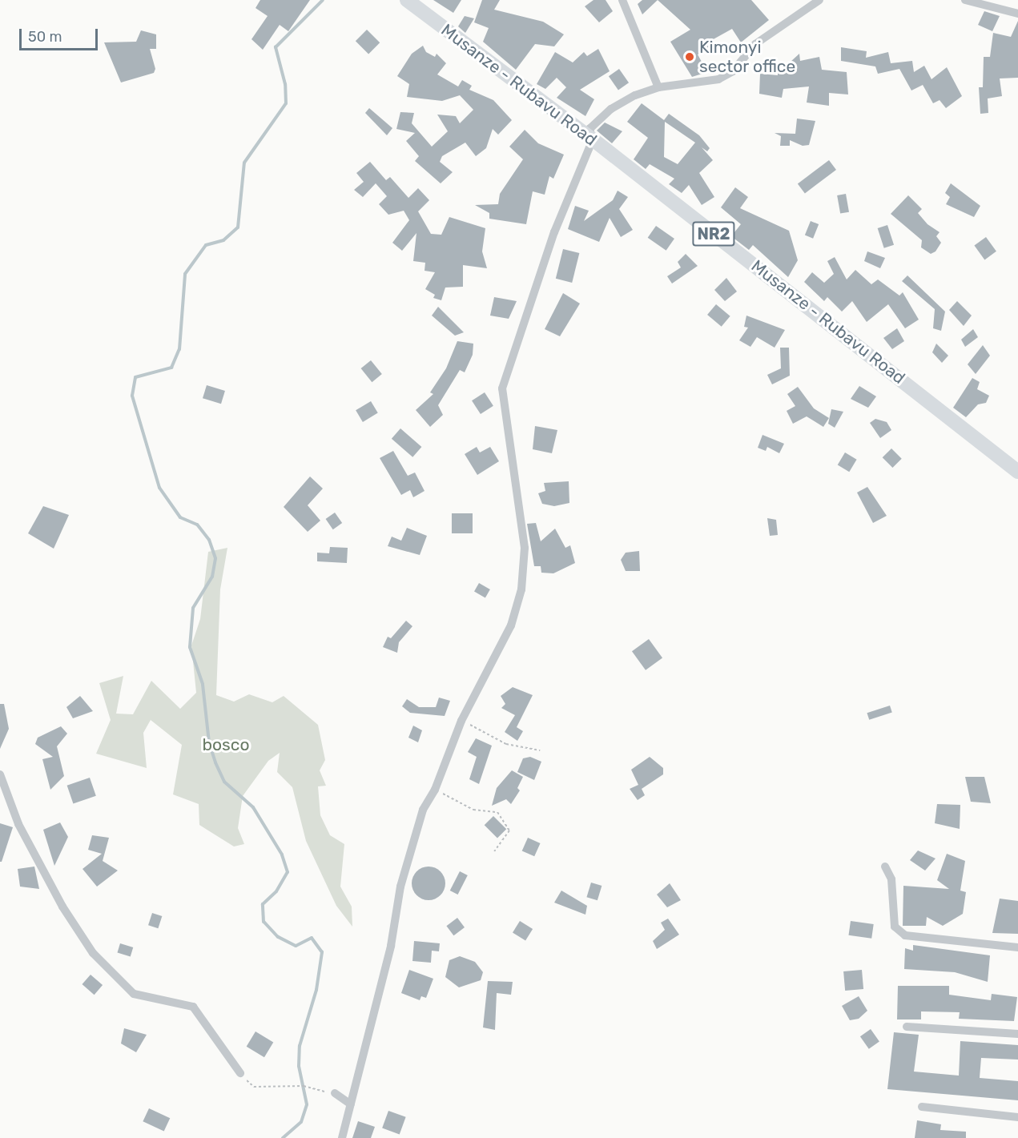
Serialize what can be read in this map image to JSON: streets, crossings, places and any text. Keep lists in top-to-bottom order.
{
  "streets": {
    "highway": ["Musanze - Rubavu Road", "NR2"]
  },
  "parks": ["bosco"],
  "places": ["Kimonyi sector office"],
  "scale_bar": "50 m"
}
